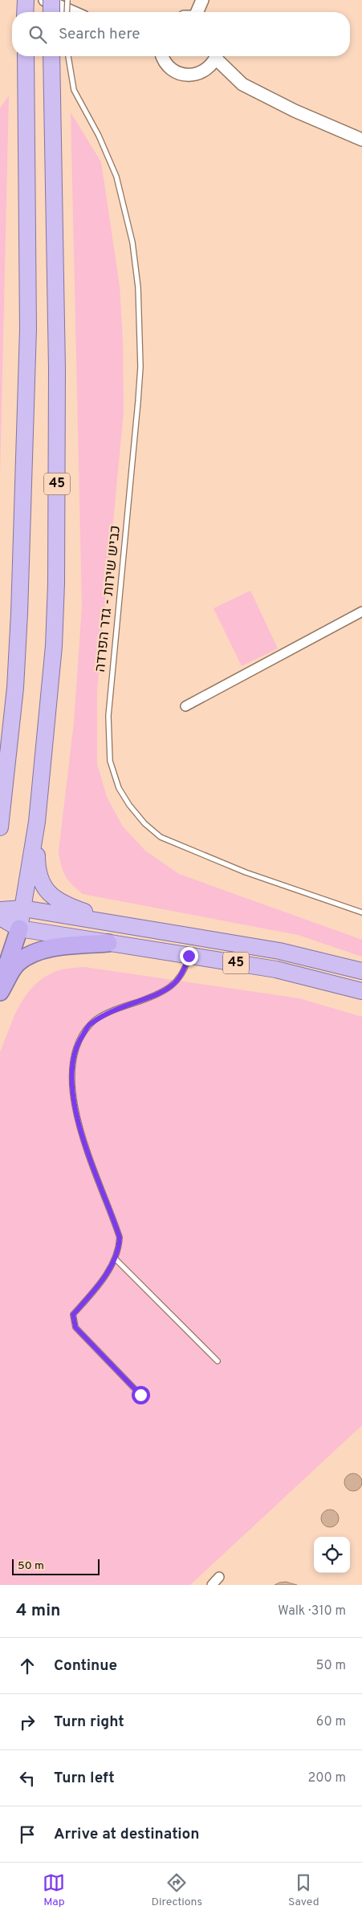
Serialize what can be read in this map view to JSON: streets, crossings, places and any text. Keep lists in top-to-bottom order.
{
  "streets": {
    "highway": ["45"],
    "lane": ["כביש שירות - גדר הפרדה"]
  },
  "scale_bar": "50 m",
  "page": {
    "search": "Search here",
    "scale": "50 m",
    "heading": ["4 min", "Walk · 310 m"],
    "list": [
      ["Continue", "50 m"],
      ["Turn right", "60 m"],
      ["Turn left", "200 m"],
      "Arrive at destination"
    ],
    "nav": ["Map", "Directions", "Saved"]
  }
}
